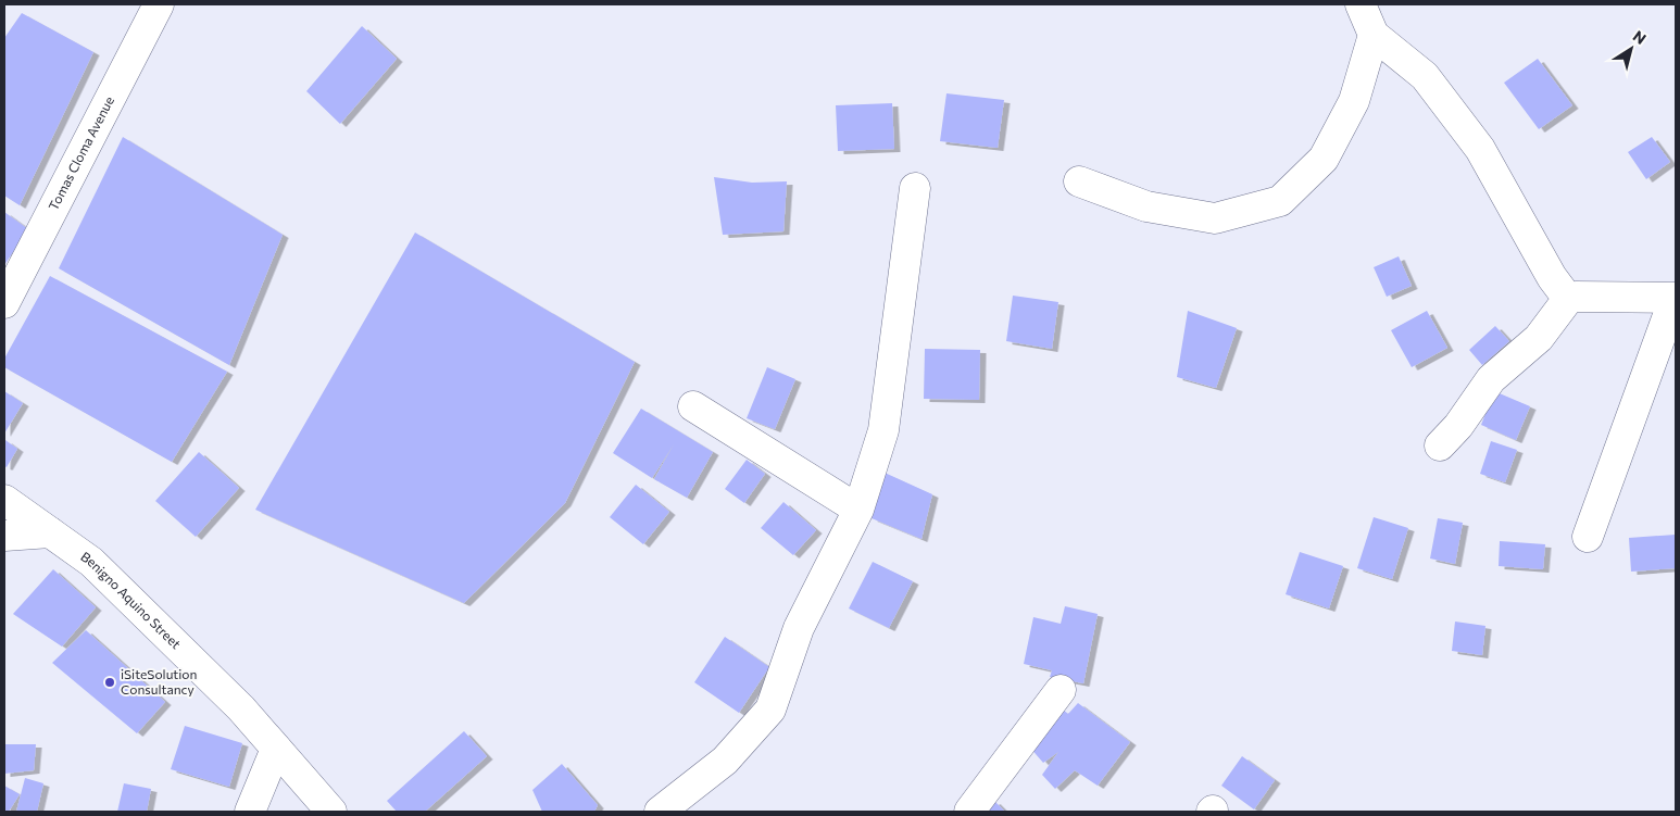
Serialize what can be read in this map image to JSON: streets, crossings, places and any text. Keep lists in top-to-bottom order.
{
  "streets": {
    "street": ["Tomas Cloma Avenue", "Benigno Aquino Street"]
  },
  "places": ["iSiteSolution Consultancy"],
  "north": "top right"
}
